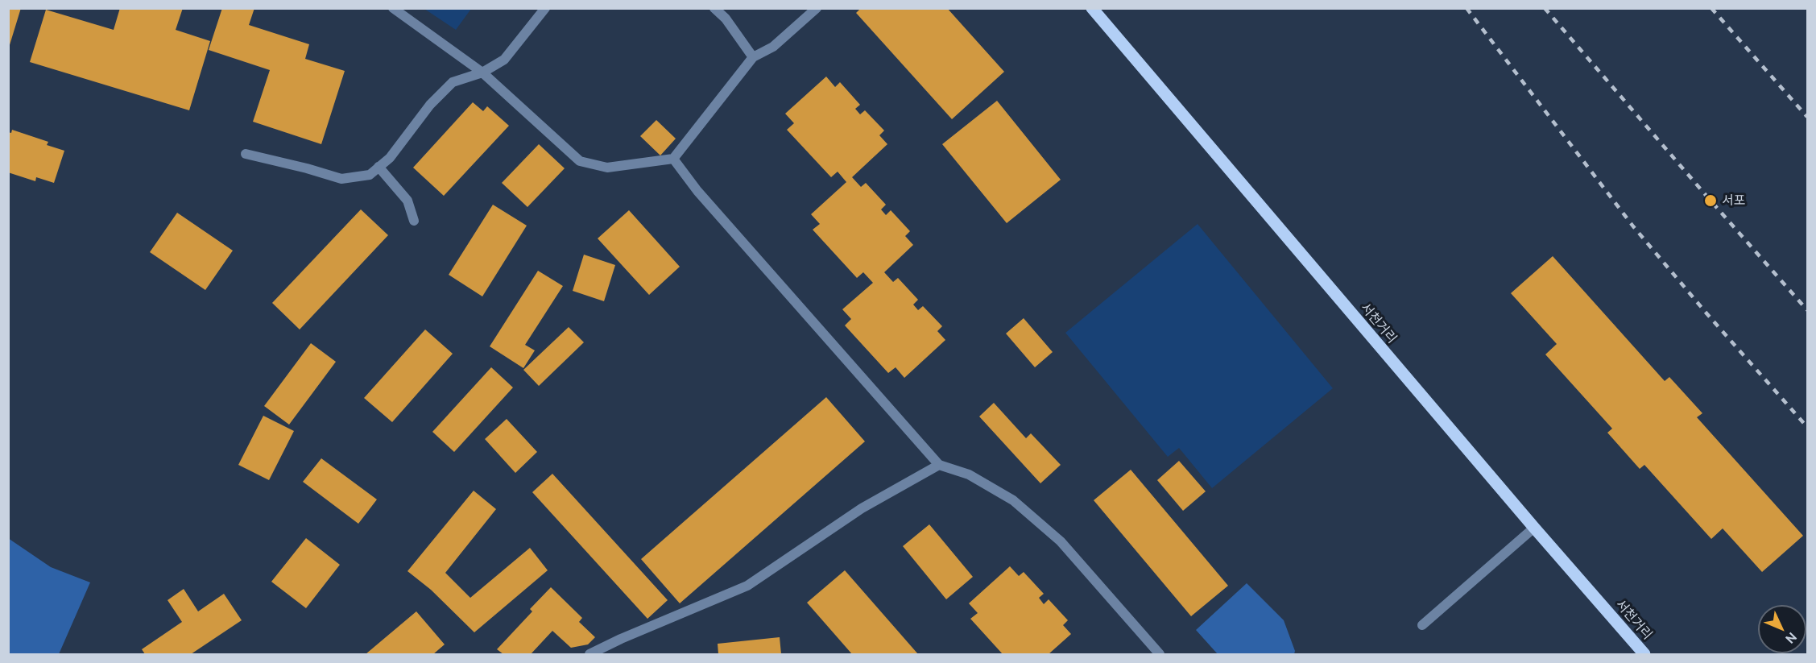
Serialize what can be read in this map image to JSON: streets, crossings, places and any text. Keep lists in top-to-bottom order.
{
  "streets": {
    "main road": ["서천거리"]
  },
  "places": ["서포"],
  "north": "bottom right"
}
